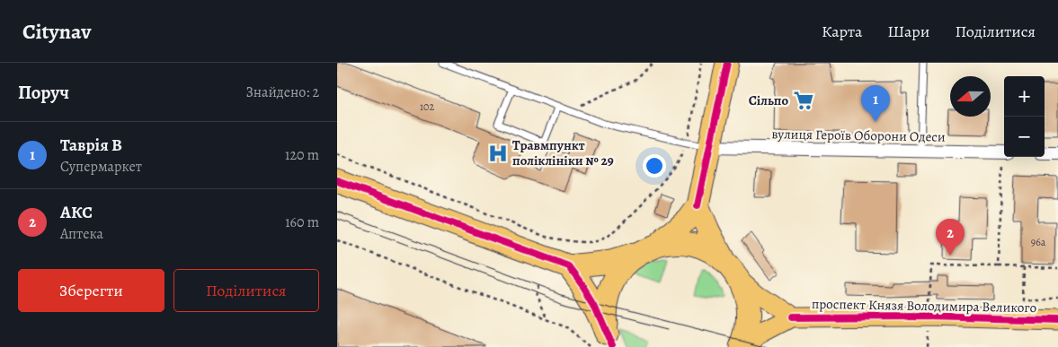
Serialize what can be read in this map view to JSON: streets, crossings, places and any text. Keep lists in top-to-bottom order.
{
  "streets": {
    "main road": ["проспект Князя Володимира Великого"],
    "street": ["вулиця Героїв Оборони Одеси"]
  },
  "places": {
    "supermarket": ["Сільпо"],
    "hospital": ["Травмпункт поліклініки № 29"]
  },
  "house_numbers": ["102", "96а"],
  "north": "left",
  "page": {
    "header": "Citynav",
    "nav": ["Карта", "Шари", "Поділитися"],
    "heading": ["Поруч", "Знайдено: 2"],
    "map_buttons": ["+", "−"],
    "pins": ["1", "2"],
    "list": [
      {
        "mark": "1",
        "name": "Таврія В",
        "note": "Супермаркет",
        "value": "120 m"
      },
      {
        "mark": "2",
        "name": "АКС",
        "note": "Аптека",
        "value": "160 m"
      }
    ],
    "buttons": ["Зберегти", "Поділитися"]
  }
}
